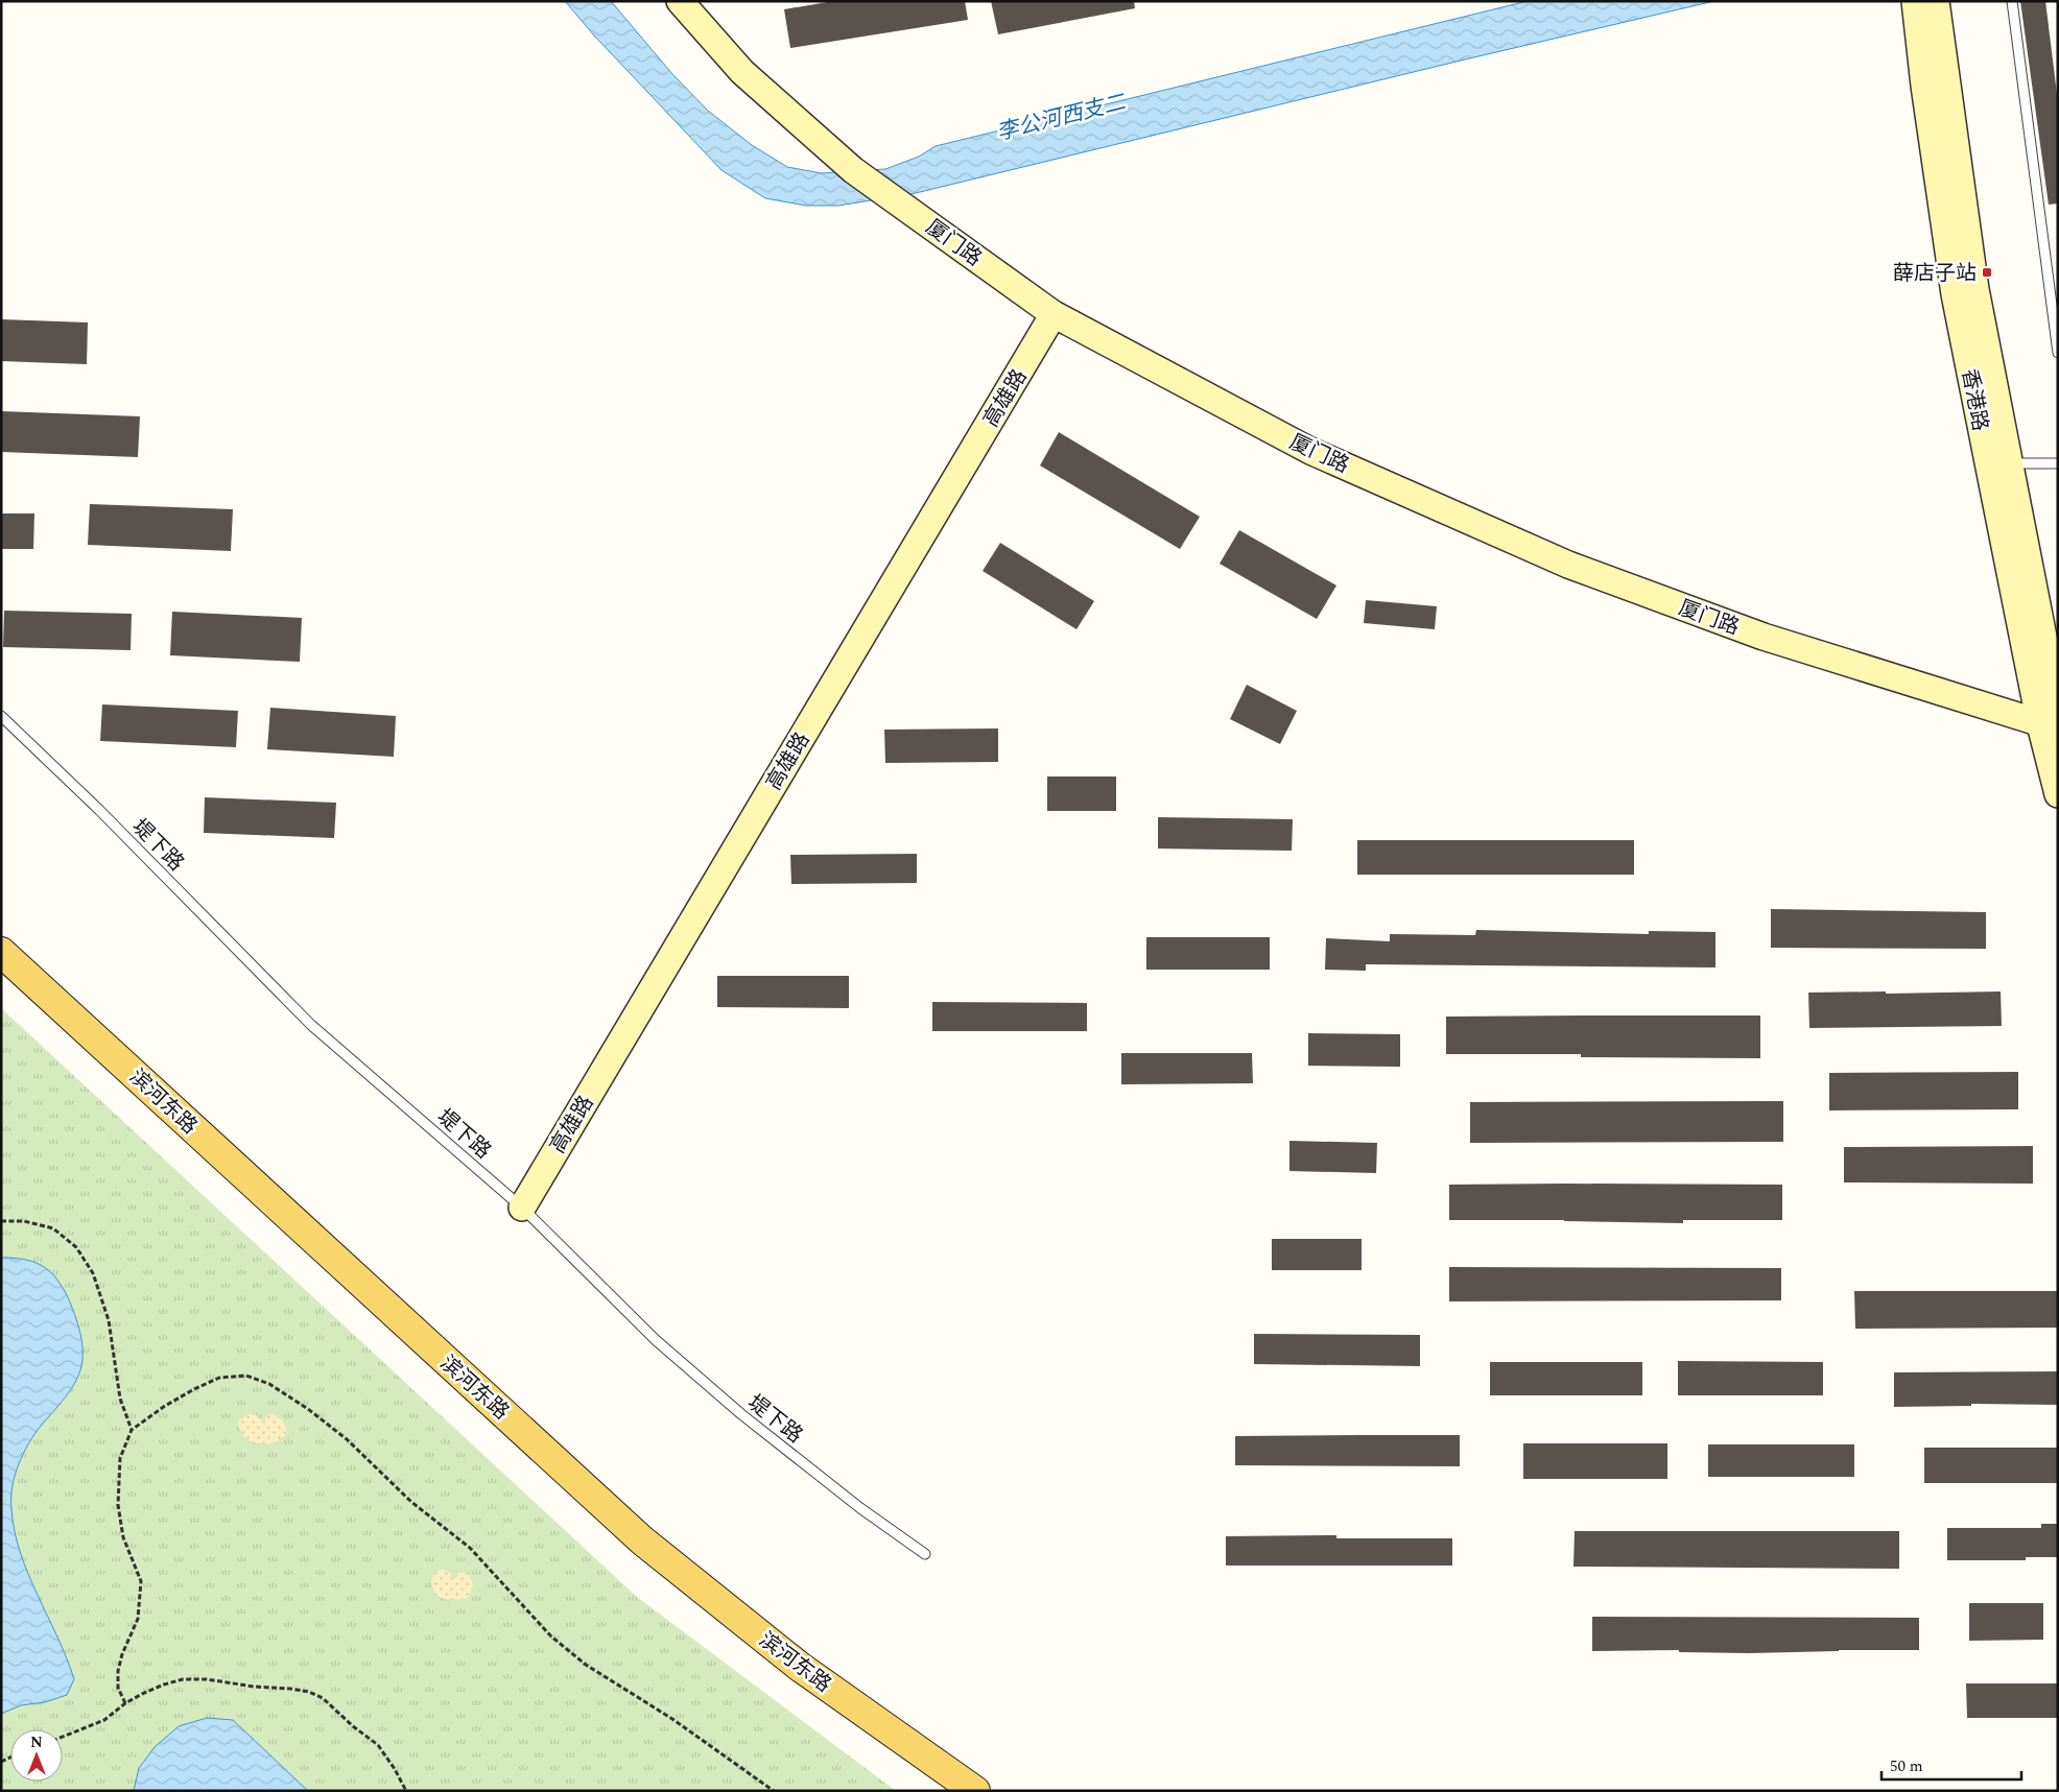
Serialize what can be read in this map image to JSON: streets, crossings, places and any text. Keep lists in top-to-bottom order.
{
  "streets": {
    "main road": ["滨河东路"],
    "street": ["厦门路", "高雄路", "香港路"],
    "lane": ["堤下路"]
  },
  "crossings": [
    ["厦门路", "高雄路"],
    ["厦门路", "香港路"],
    ["高雄路", "堤下路"]
  ],
  "water": ["李公河西支二"],
  "places": {
    "transit": ["薛店子站"]
  },
  "scale_bar": "50 m",
  "north": "top"
}
